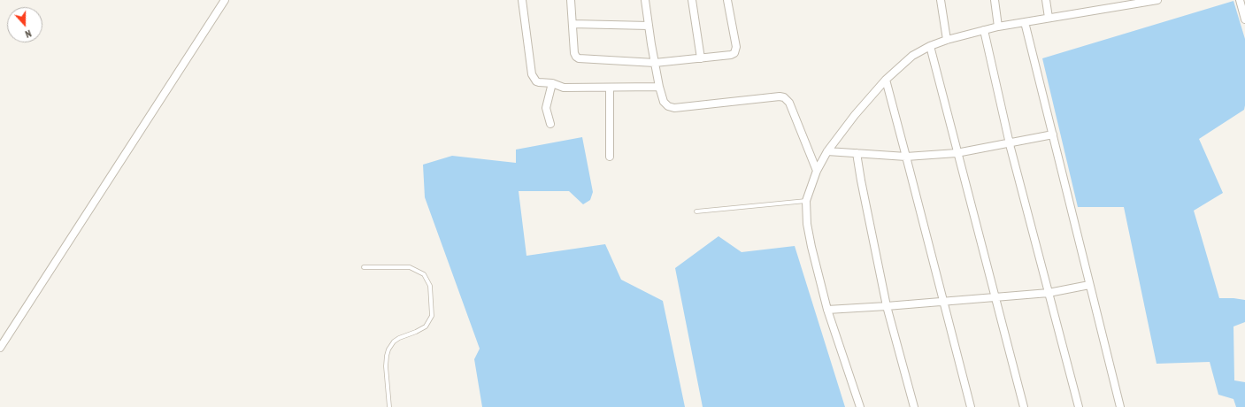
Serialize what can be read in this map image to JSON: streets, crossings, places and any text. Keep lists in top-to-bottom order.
{
  "north": "bottom"
}
